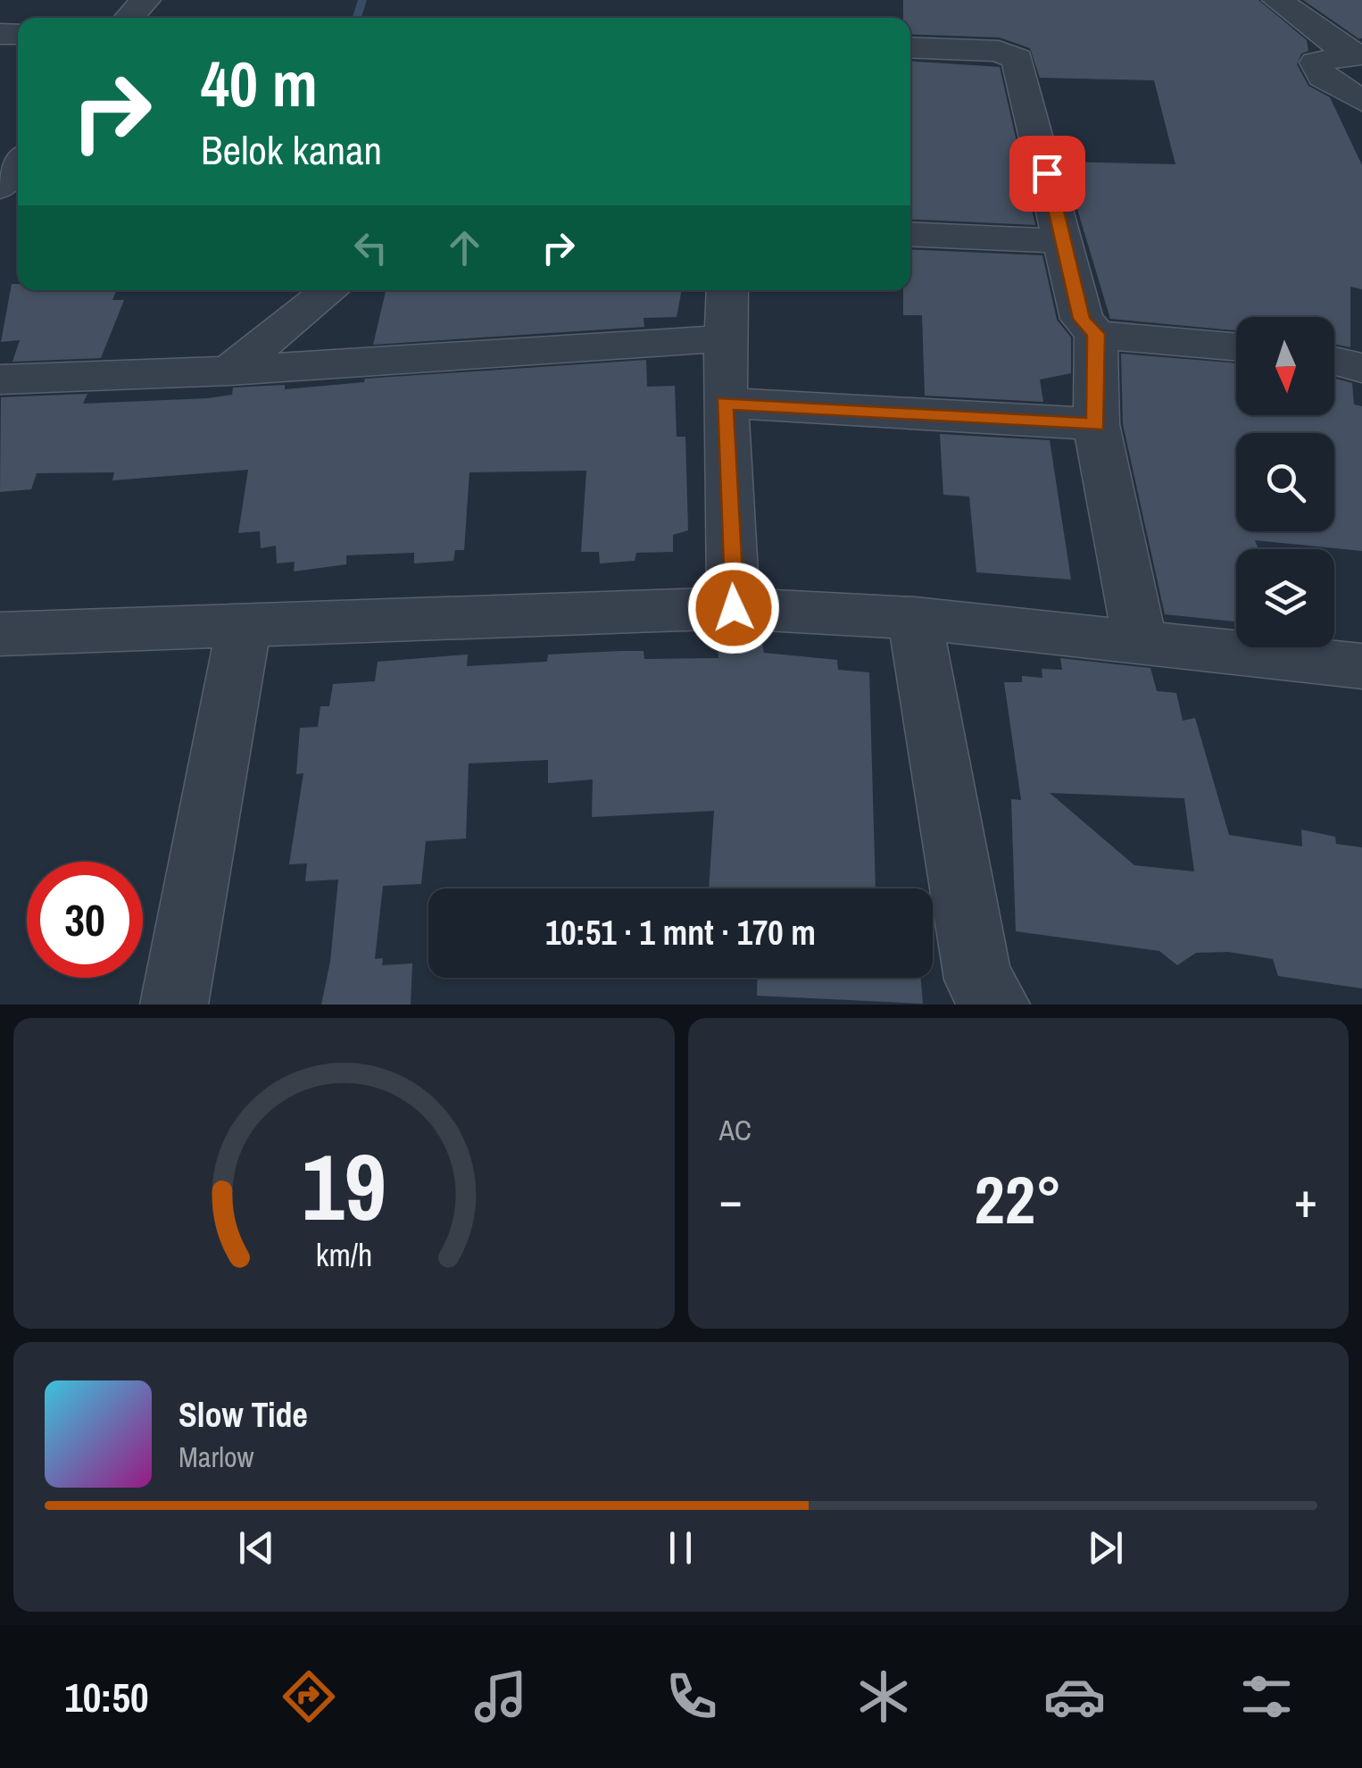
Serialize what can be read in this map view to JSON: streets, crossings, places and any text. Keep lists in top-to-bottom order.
{
  "north": "bottom",
  "page": {
    "turn": ["40 m", "Belok kanan"],
    "limit": "30",
    "trip": "10:51 · 1 mnt · 170 m",
    "tile": "AC",
    "heat": ["−", "22°", "+"],
    "song": ["Slow Tide", "Marlow"],
    "tabs": "10:50",
    "gauge": ["19", "km/h"]
  }
}
